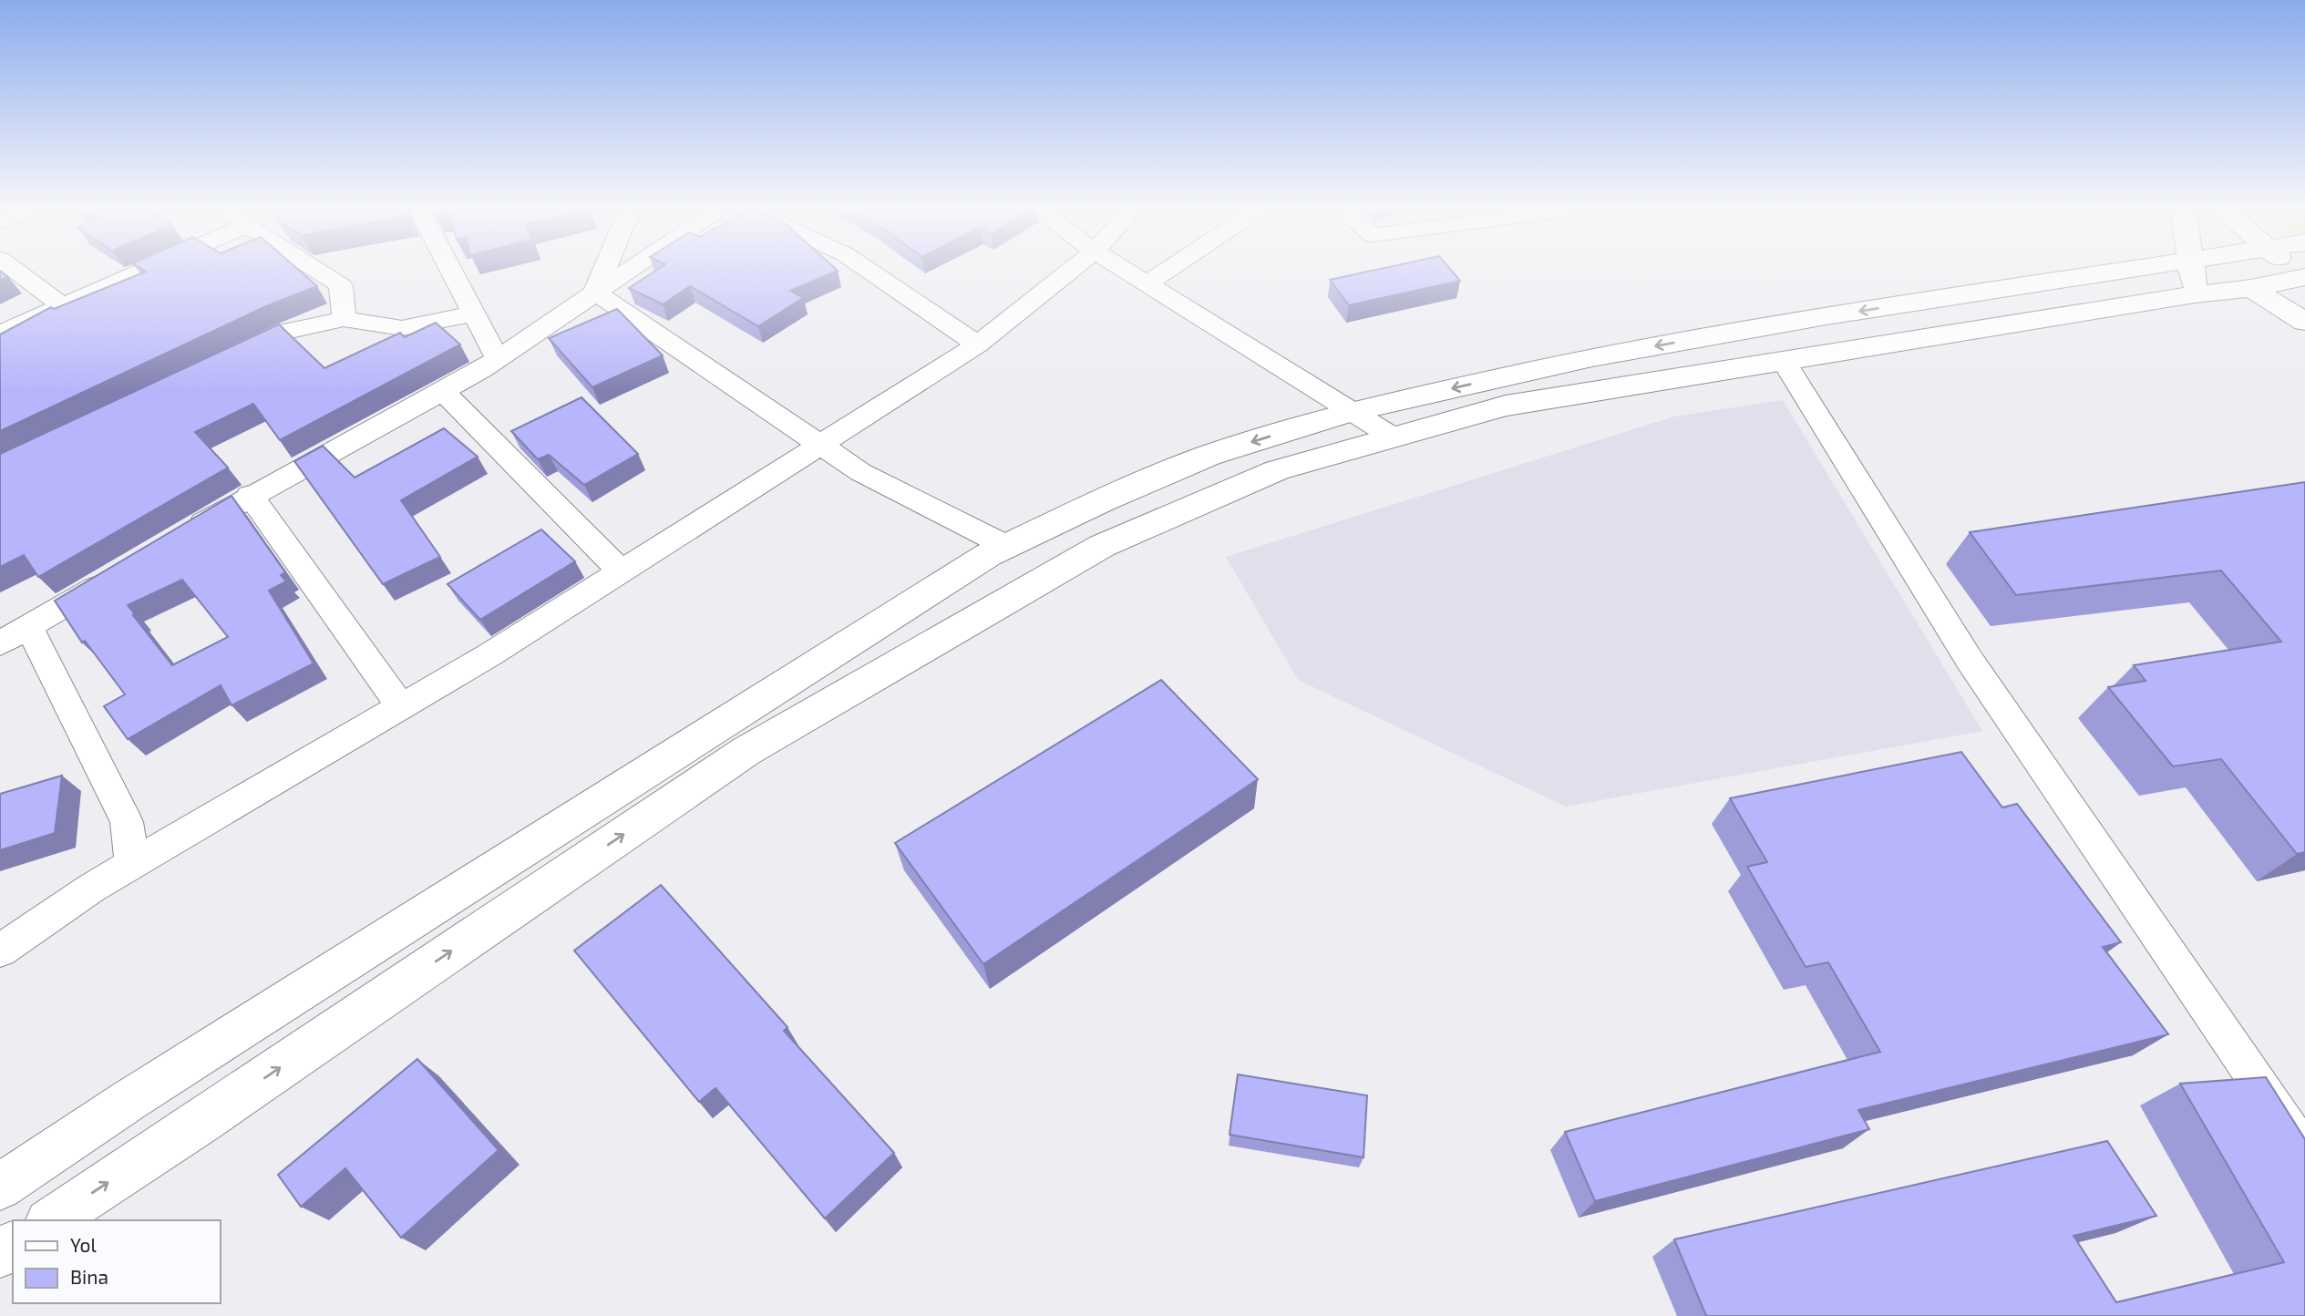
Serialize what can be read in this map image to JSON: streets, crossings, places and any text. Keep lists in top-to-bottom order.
{
  "legend": ["Yol", "Bina"]
}
